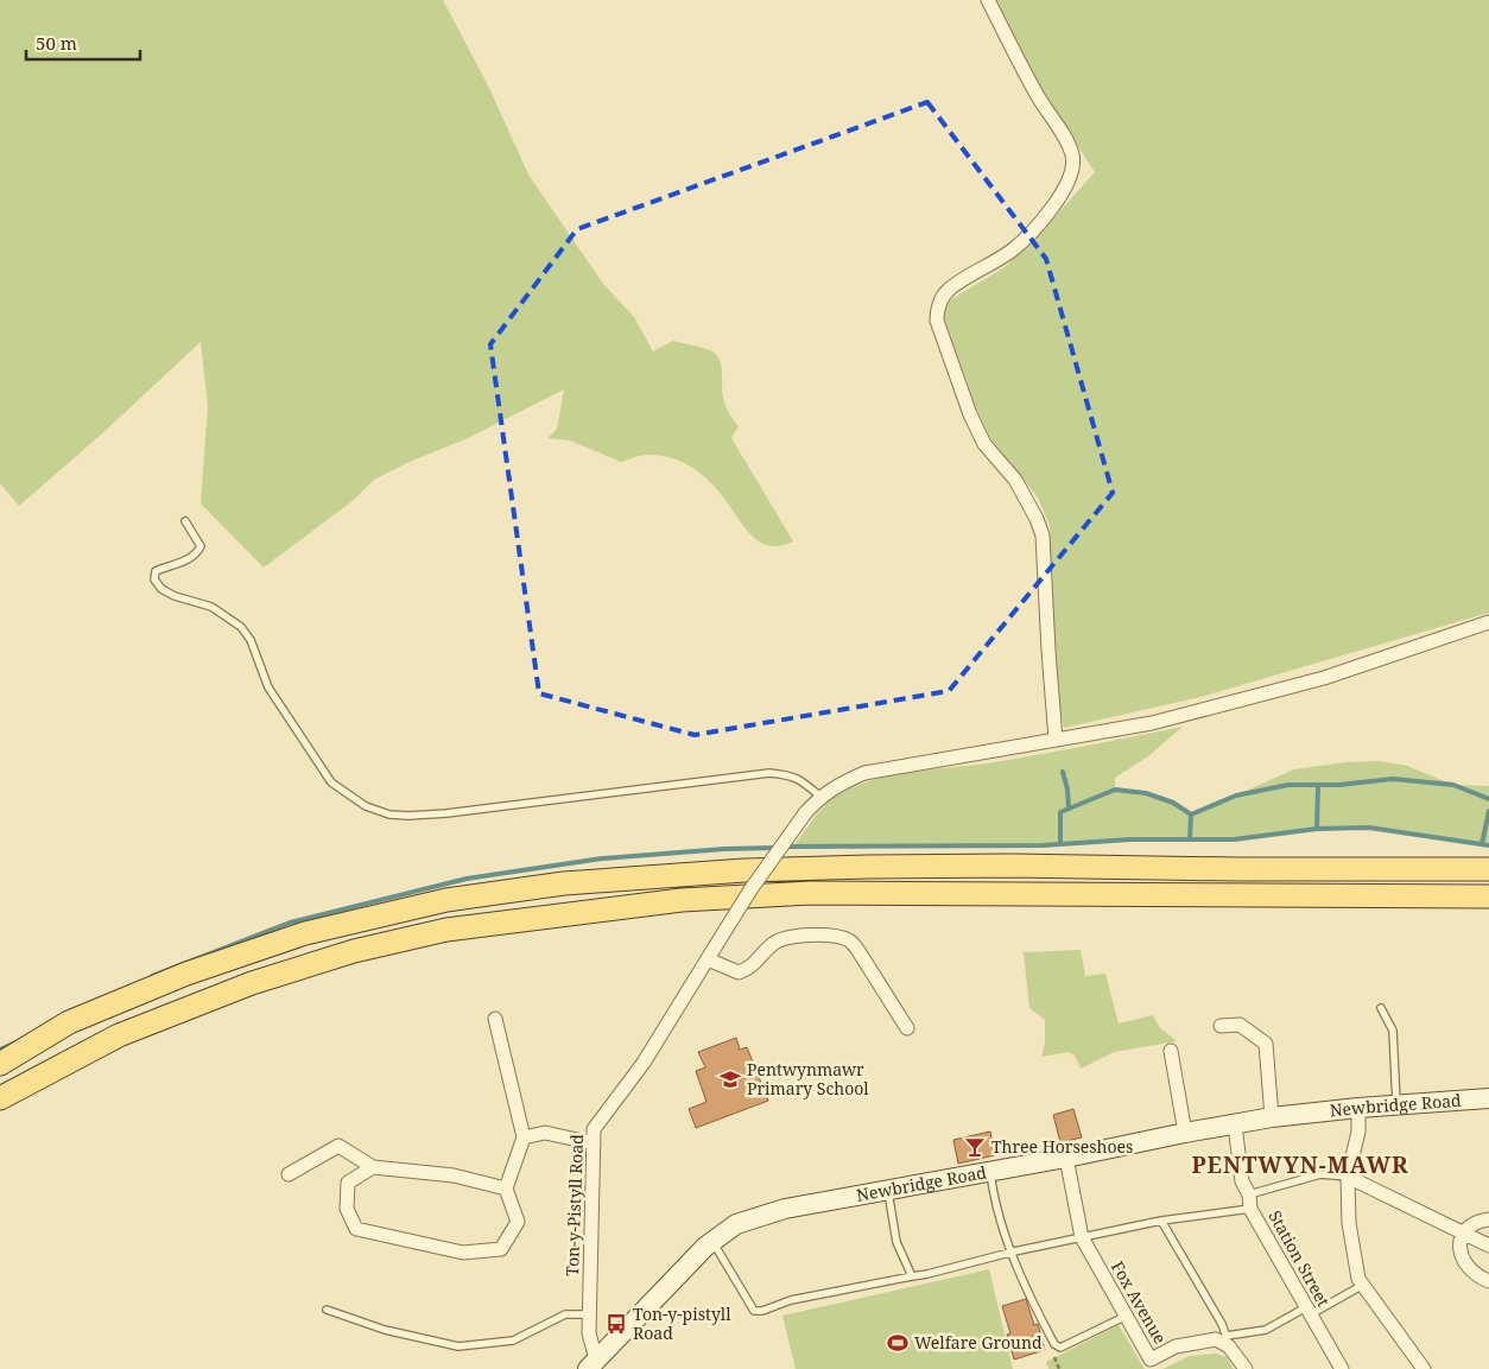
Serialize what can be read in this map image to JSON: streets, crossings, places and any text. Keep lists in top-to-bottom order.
{
  "streets": {
    "street": [
      "Newbridge Road",
      "Ton-y-Pistyll Road",
      "Station Street",
      "Fox Avenue"
    ]
  },
  "crossings": [
    ["Newbridge Road", "Ton-y-Pistyll Road"],
    ["Newbridge Road", "Station Street"],
    ["Newbridge Road", "Fox Avenue"]
  ],
  "districts": ["PENTWYN-MAWR"],
  "places": {
    "school or university": ["Pentwynmawr Primary School"],
    "bar": ["Three Horseshoes"],
    "bus stop": ["Ton-y-pistyll Road"],
    "sports": ["Welfare Ground"]
  },
  "scale_bar": "50 m"
}
